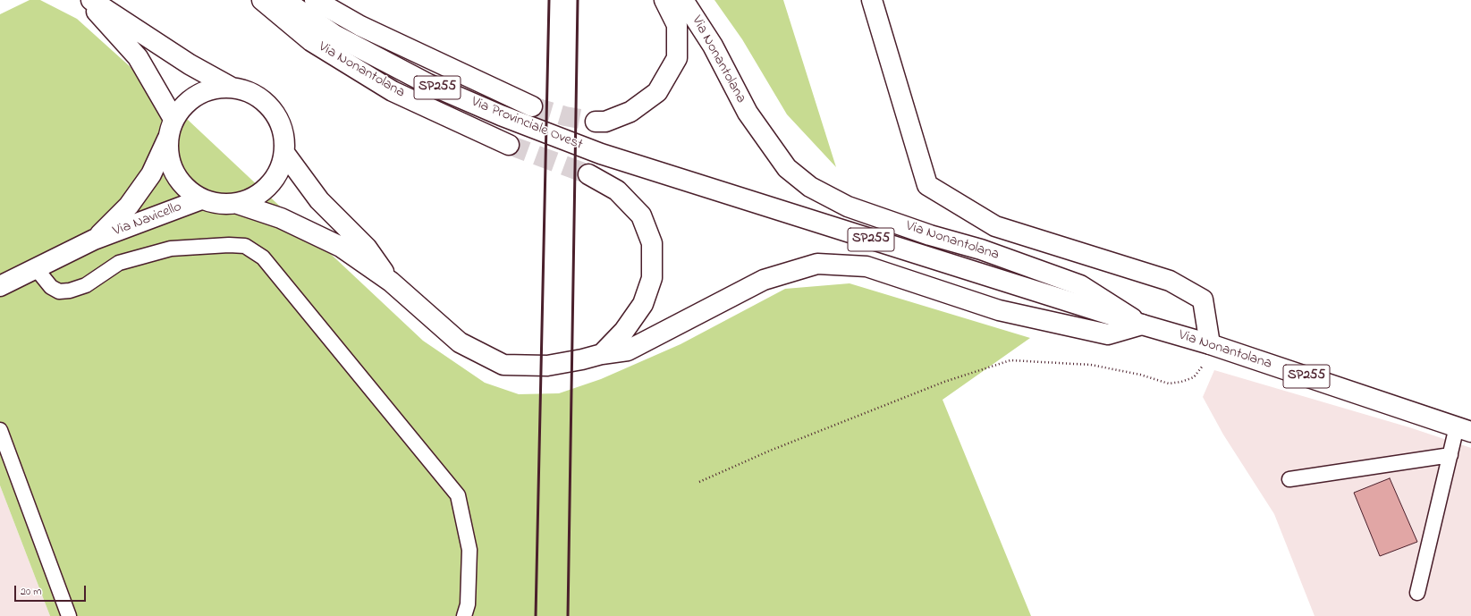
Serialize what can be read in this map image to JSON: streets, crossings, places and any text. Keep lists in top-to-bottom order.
{
  "streets": {
    "main road": [
      "Via Nonantolana",
      "SP255",
      "Via Provinciale Ovest",
      "Via Navicello"
    ]
  },
  "crossings": [
    ["Via Nonantolana", "Via Provinciale Ovest"]
  ],
  "scale_bar": "20 m"
}
